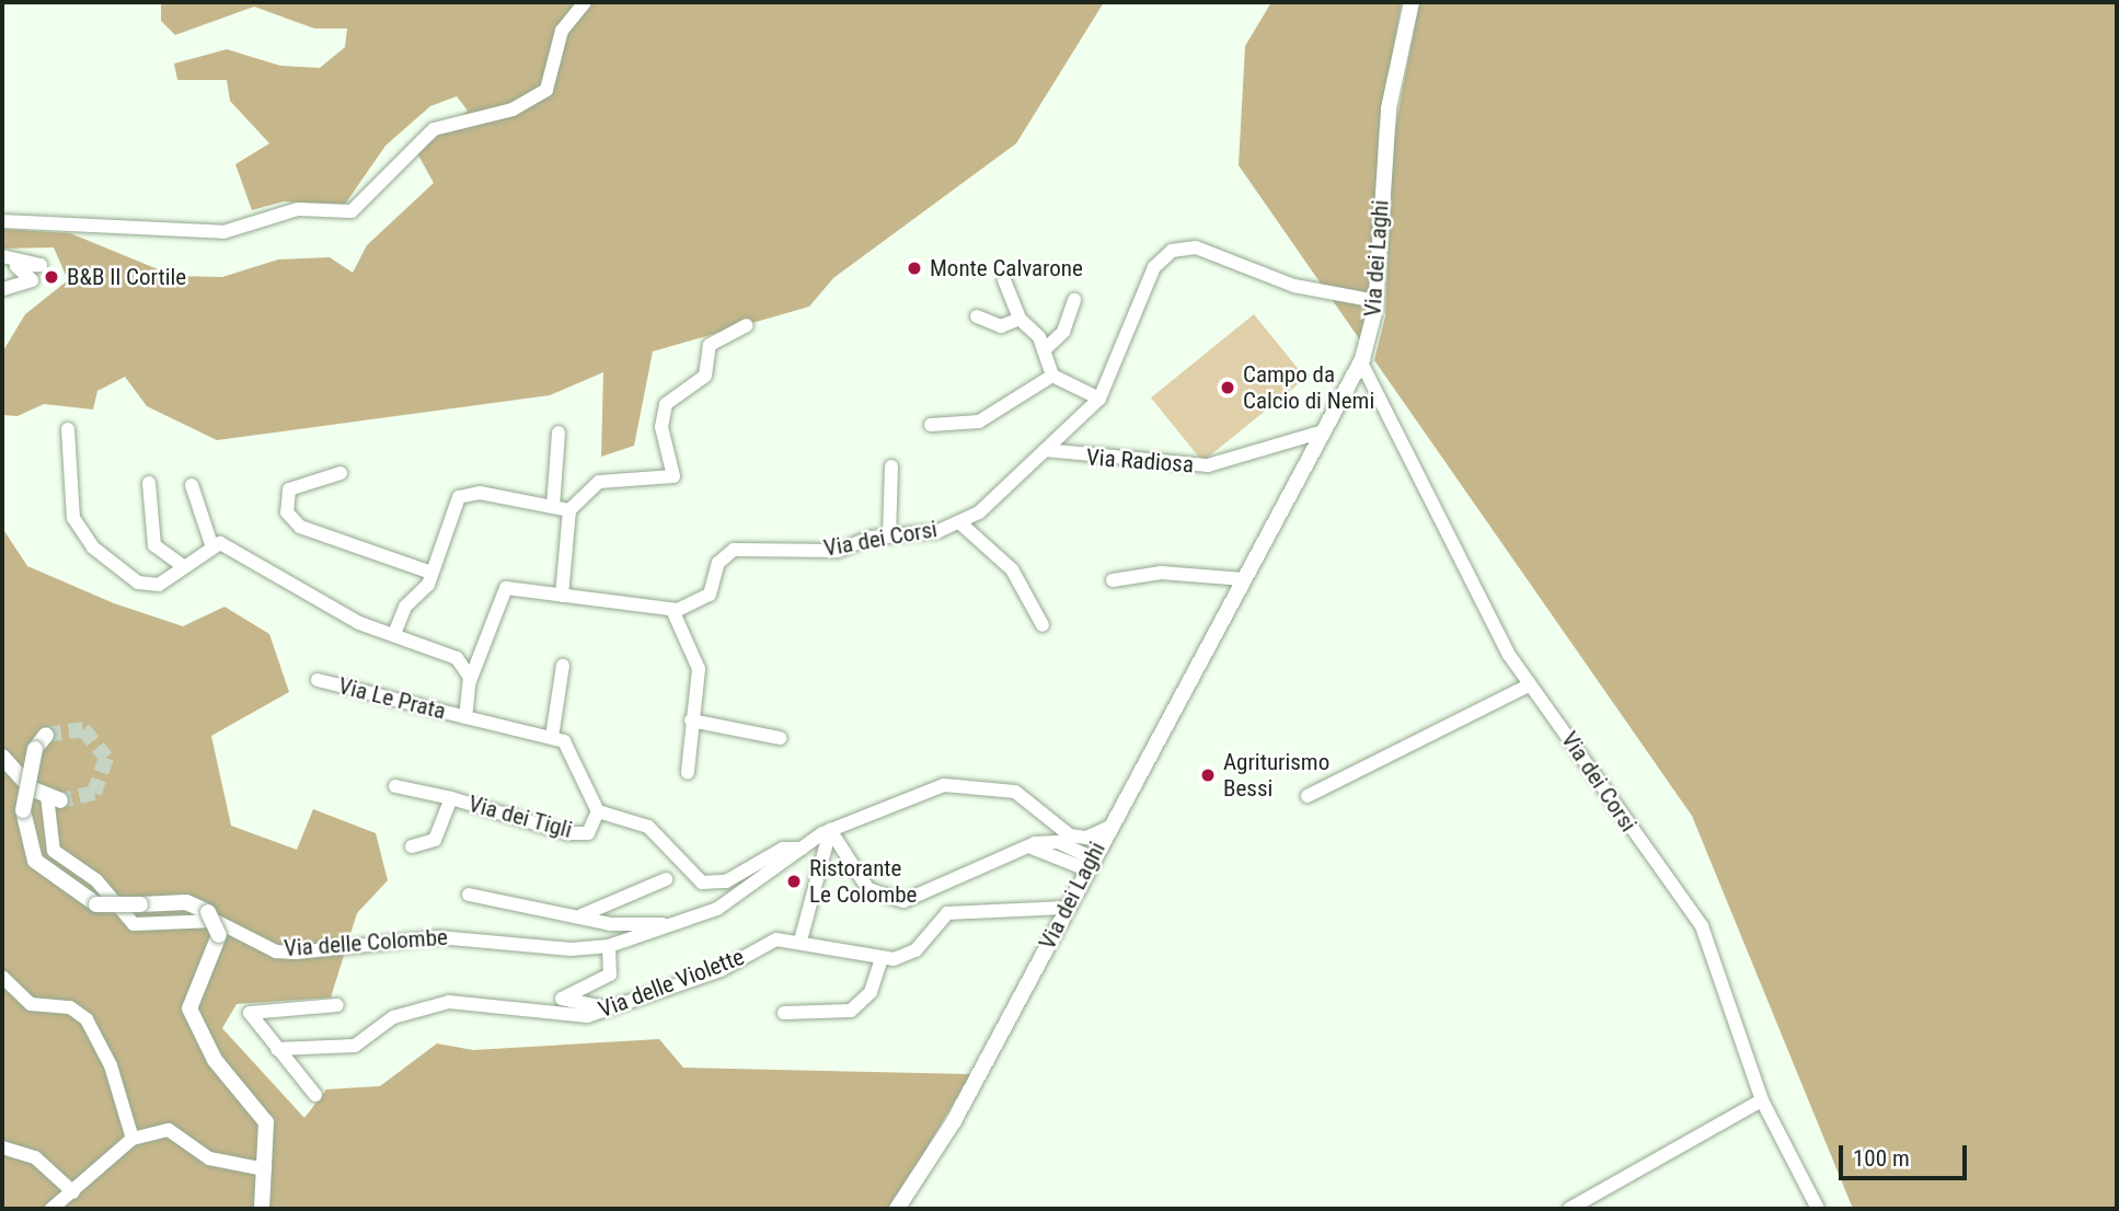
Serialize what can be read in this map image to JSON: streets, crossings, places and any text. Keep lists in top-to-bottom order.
{
  "streets": {
    "main road": ["Via dei Laghi"],
    "street": [
      "Via Radiosa",
      "Via dei Corsi",
      "Via Le Prata",
      "Via dei Tigli",
      "Via delle Colombe",
      "Via delle Violette"
    ]
  },
  "crossings": [
    ["Via dei Laghi", "Via Radiosa"],
    ["Via dei Laghi", "Via dei Corsi"],
    ["Via dei Laghi", "Via delle Colombe"],
    ["Via Radiosa", "Via dei Corsi"]
  ],
  "places": [
    "Monte Calvarone",
    "B&B Il Cortile",
    "Campo da Calcio di Nemi",
    "Agriturismo Bessi",
    "Ristorante Le Colombe"
  ],
  "scale_bar": "100 m"
}
